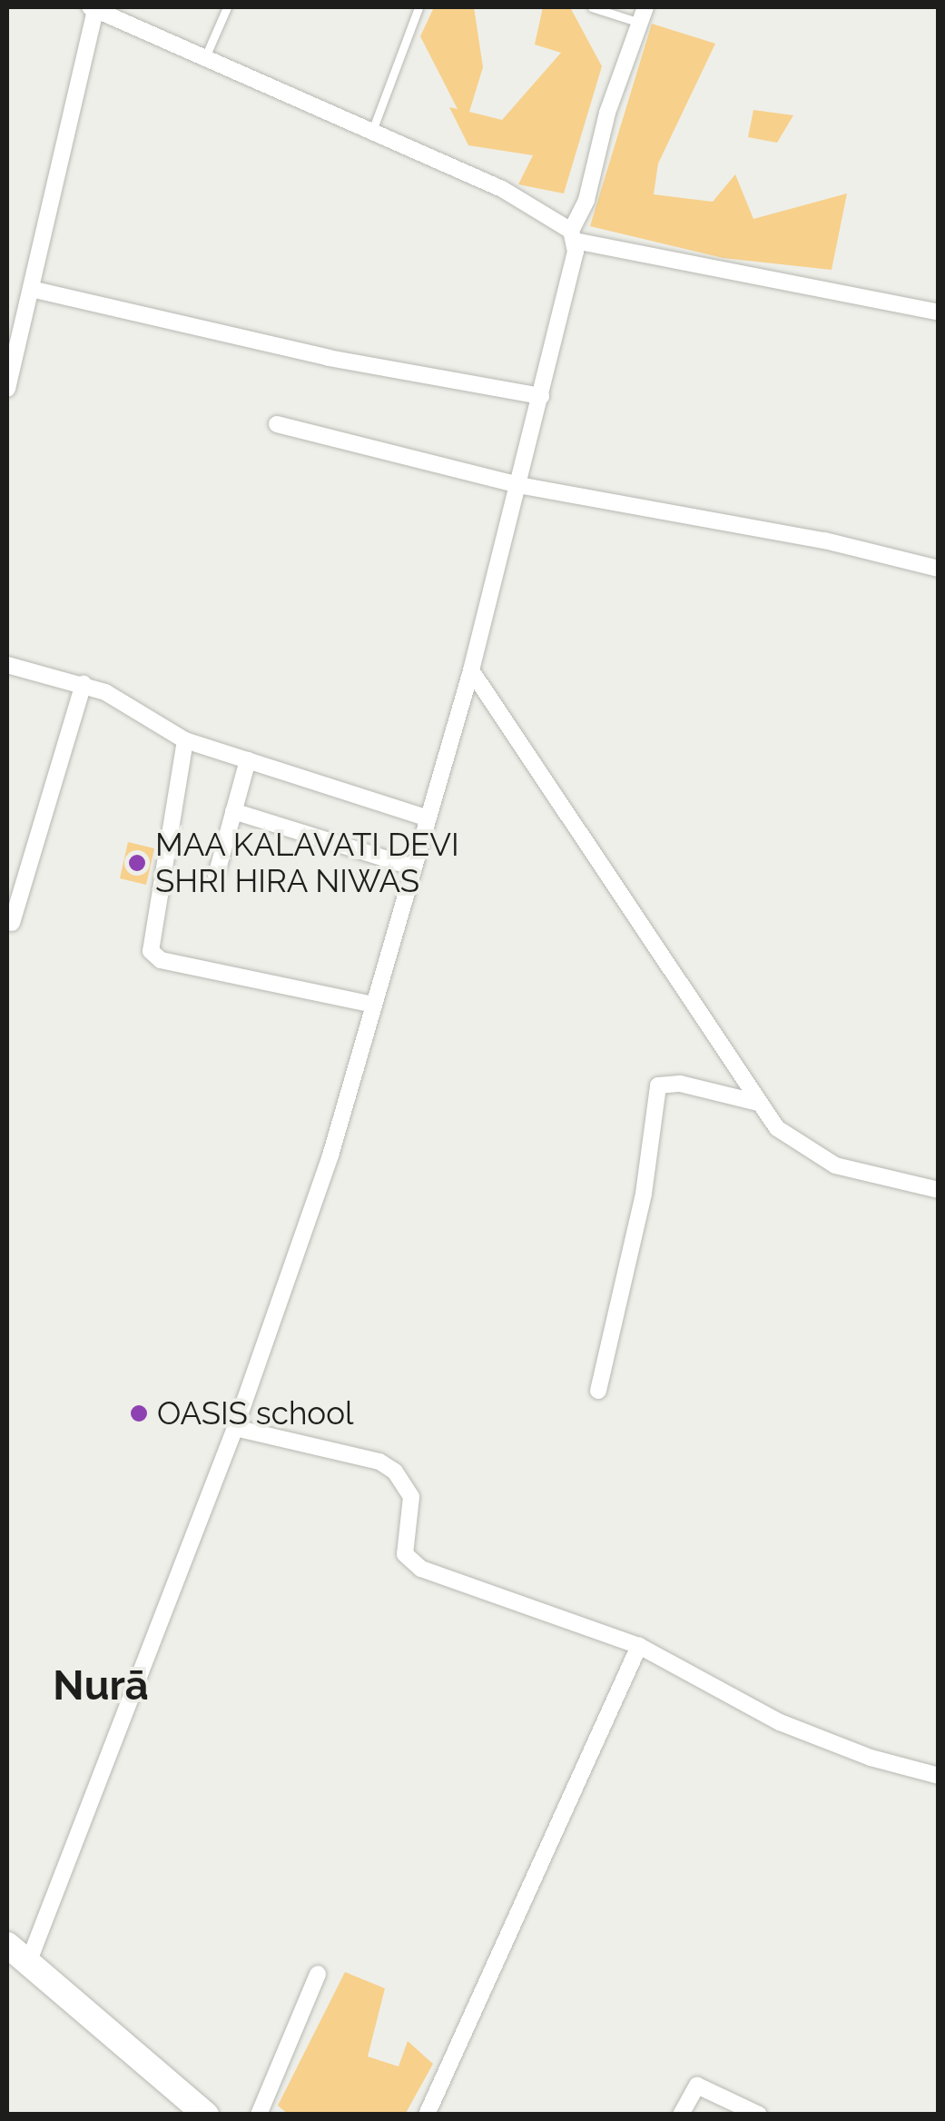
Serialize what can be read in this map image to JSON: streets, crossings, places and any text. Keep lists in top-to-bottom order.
{
  "districts": ["Nurā"],
  "places": ["MAA KALAVATI DEVI SHRI HIRA NIWAS", "OASIS school"]
}
